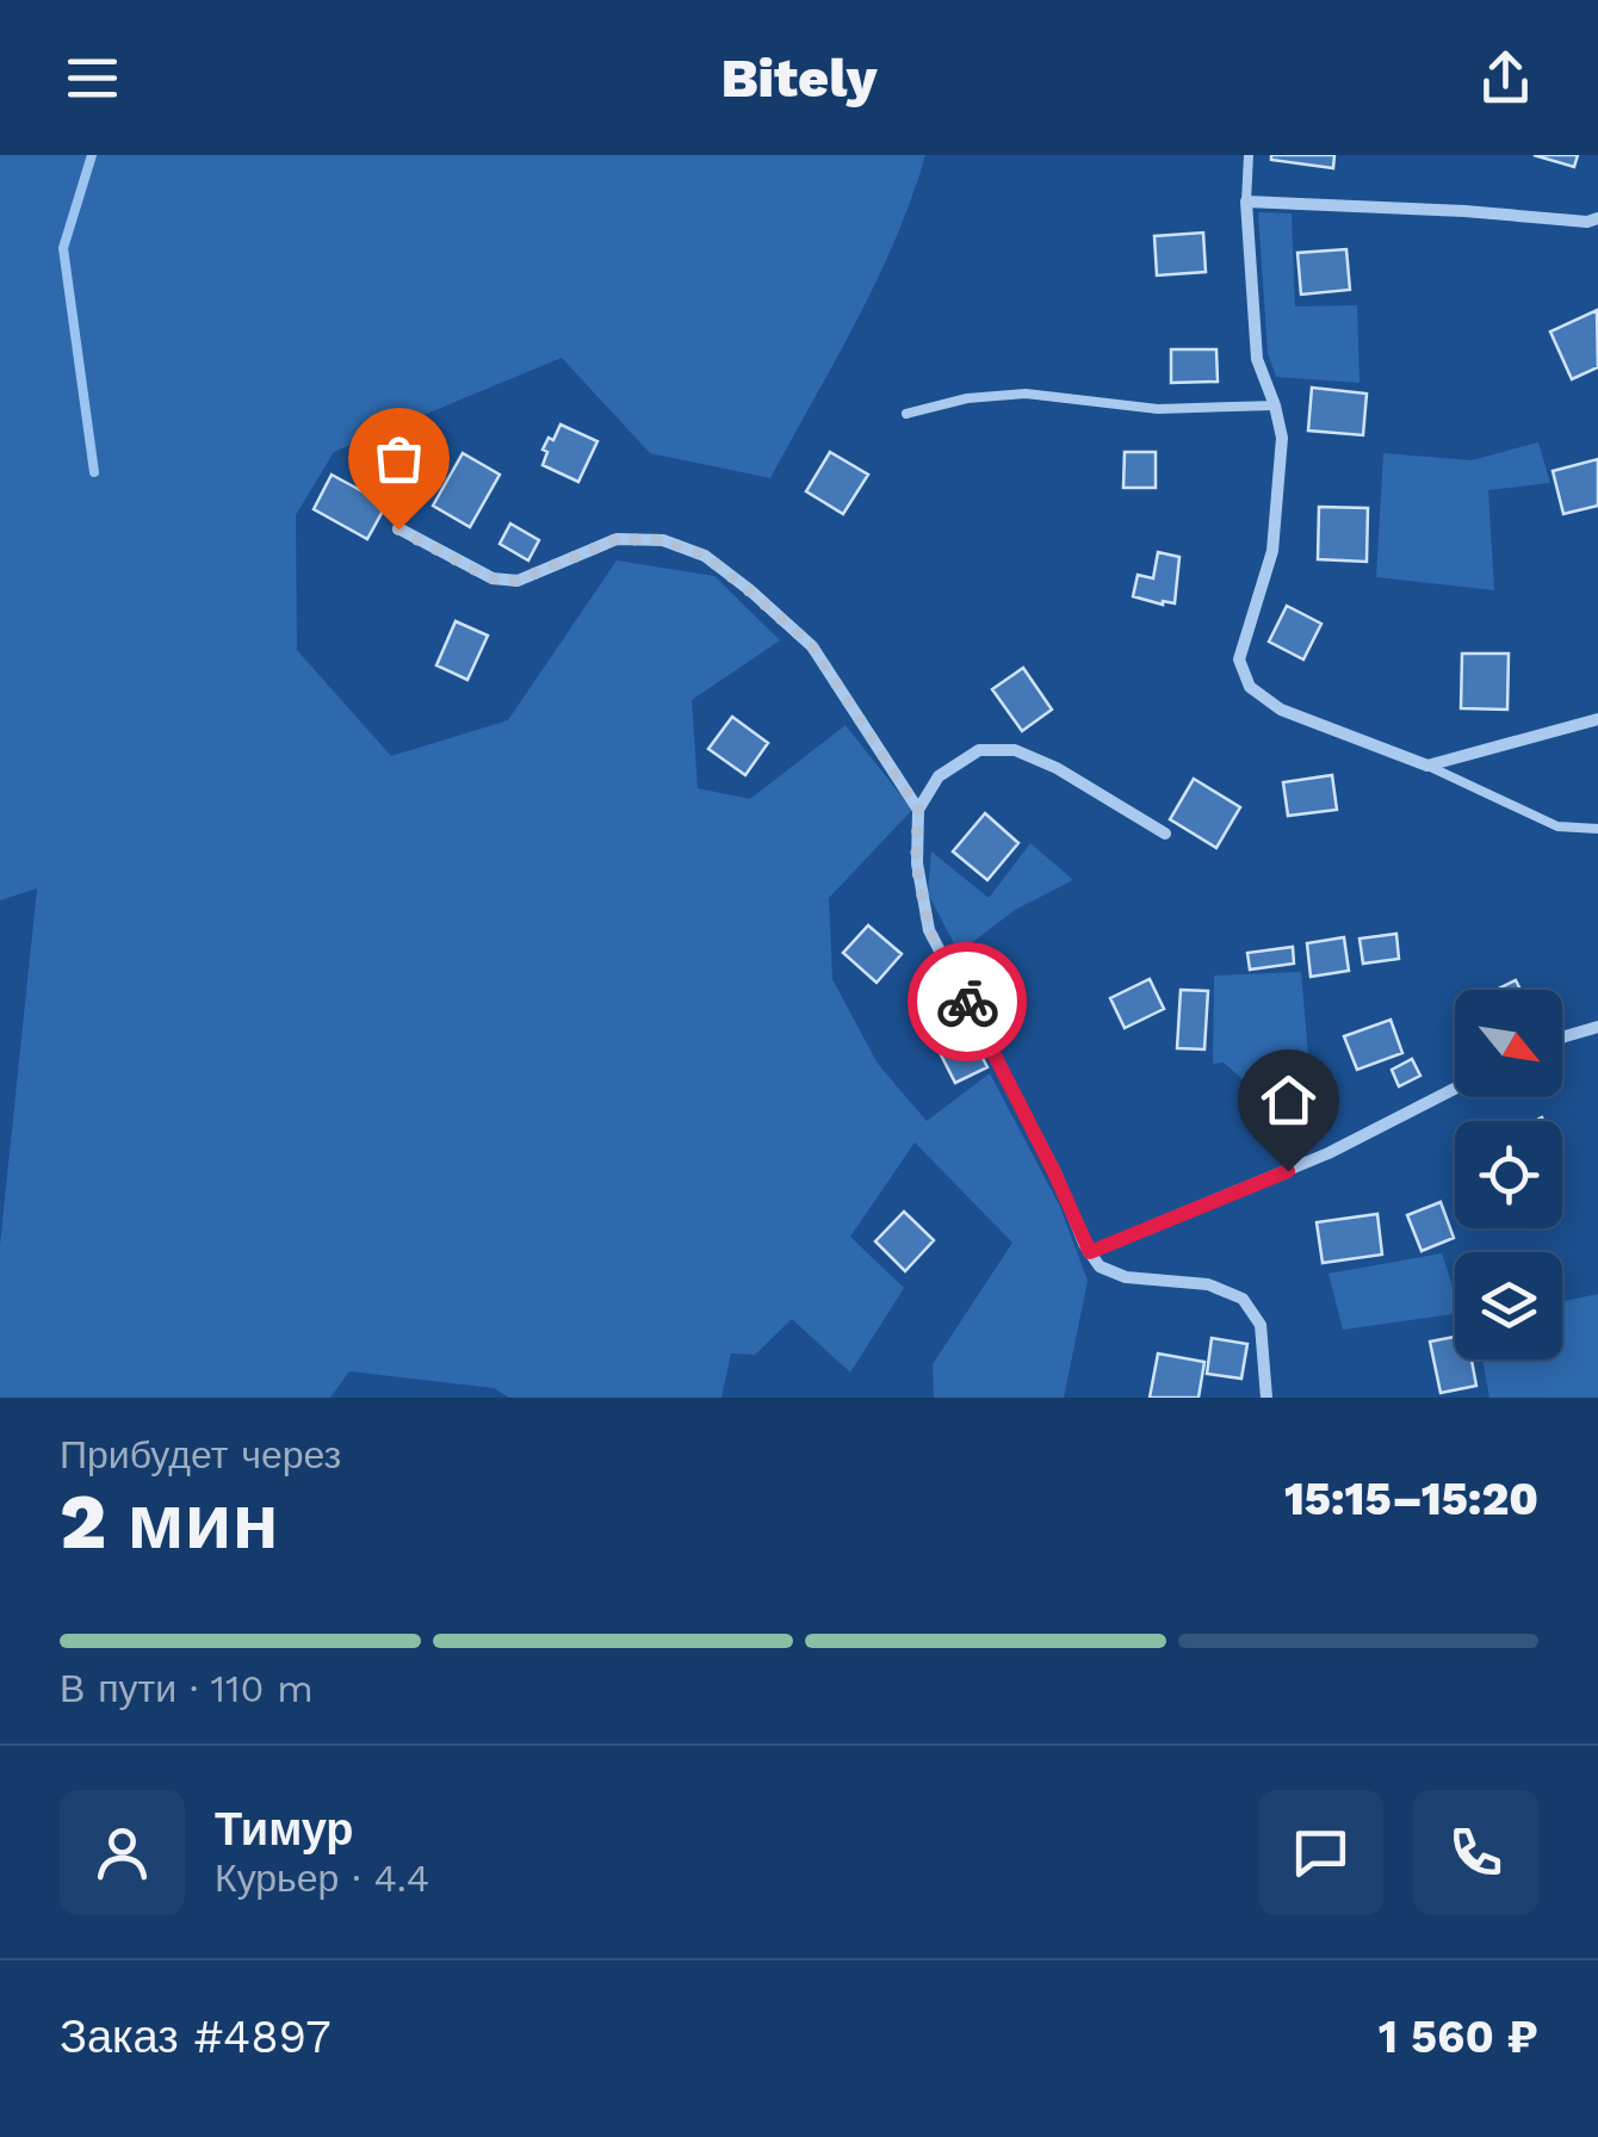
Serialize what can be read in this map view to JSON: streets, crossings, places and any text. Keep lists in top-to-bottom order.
{
  "north": "bottom right",
  "page": {
    "header": "Bitely",
    "heading": ["2 мин", "Прибудет через", "15:15–15:20"],
    "panel": [
      "Тимур",
      "Курьер · 4.4",
      "Заказ #4897",
      "1 560 ₽"
    ],
    "bar": "В пути · 110 m"
  }
}
